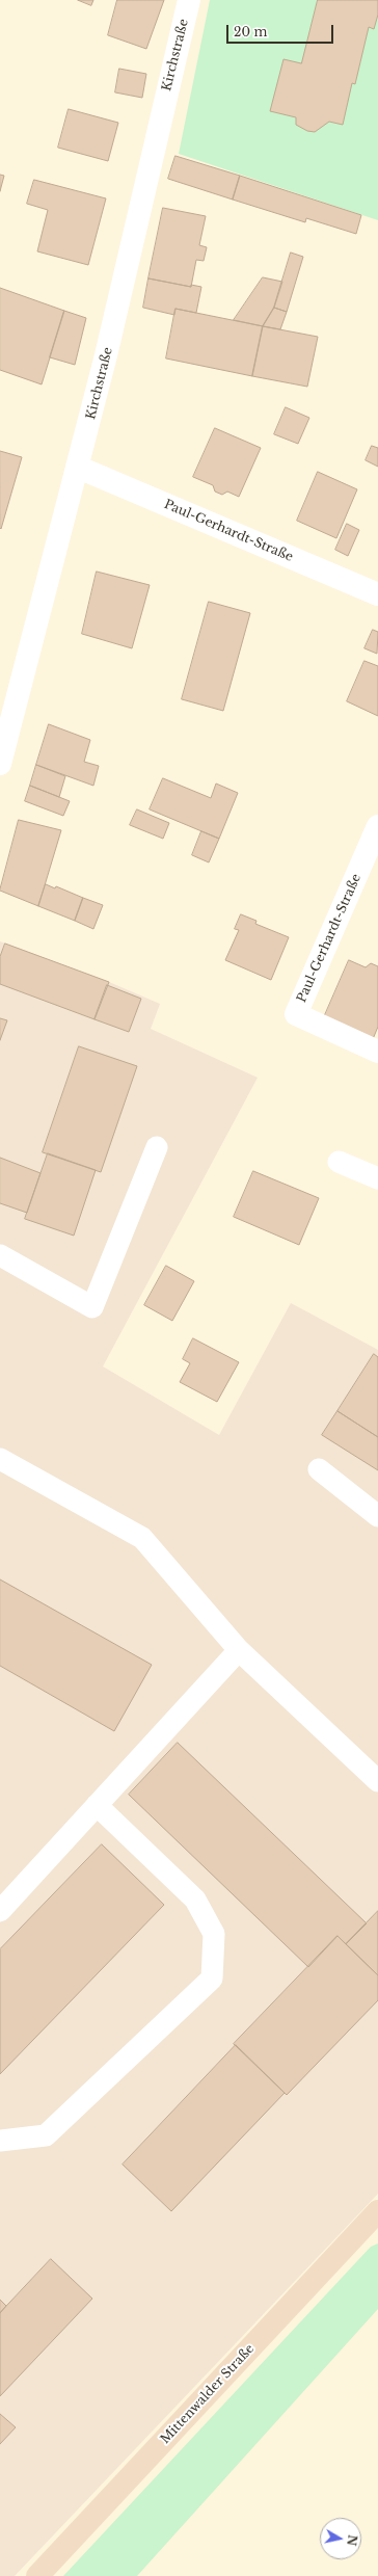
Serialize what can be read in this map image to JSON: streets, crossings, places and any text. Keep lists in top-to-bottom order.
{
  "streets": {
    "street": ["Kirchstraße", "Paul-Gerhardt-Straße", "Mittenwalder Straße"]
  },
  "crossings": [
    ["Kirchstraße", "Paul-Gerhardt-Straße"]
  ],
  "scale_bar": "20 m",
  "north": "right"
}
